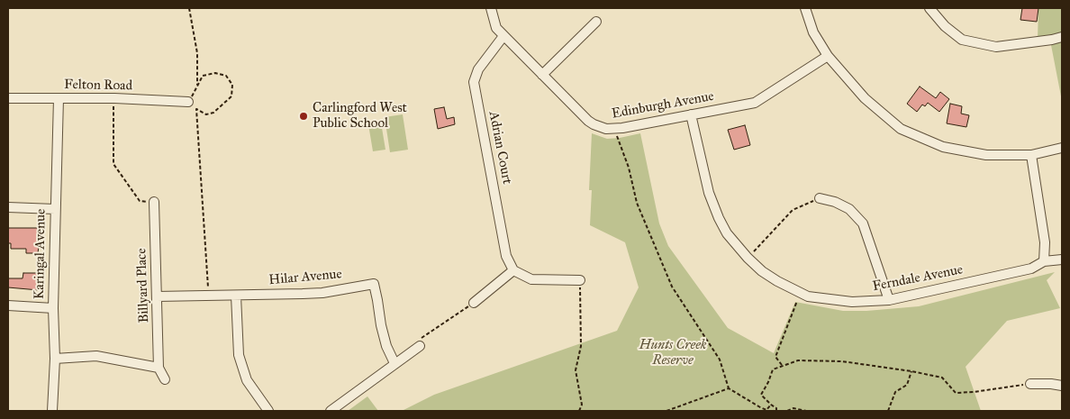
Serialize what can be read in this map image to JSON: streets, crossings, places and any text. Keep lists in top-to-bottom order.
{
  "streets": {
    "street": [
      "Felton Road",
      "Edinburgh Avenue",
      "Adrian Court",
      "Karingal Avenue",
      "Hilar Avenue",
      "Ferndale Avenue",
      "Billyard Place"
    ]
  },
  "crossings": [
    ["Felton Road", "Karingal Avenue"],
    ["Edinburgh Avenue", "Adrian Court"],
    ["Edinburgh Avenue", "Ferndale Avenue"],
    ["Hilar Avenue", "Billyard Place"]
  ],
  "parks": ["Hunts Creek Reserve"],
  "places": ["Carlingford West Public School"]
}
